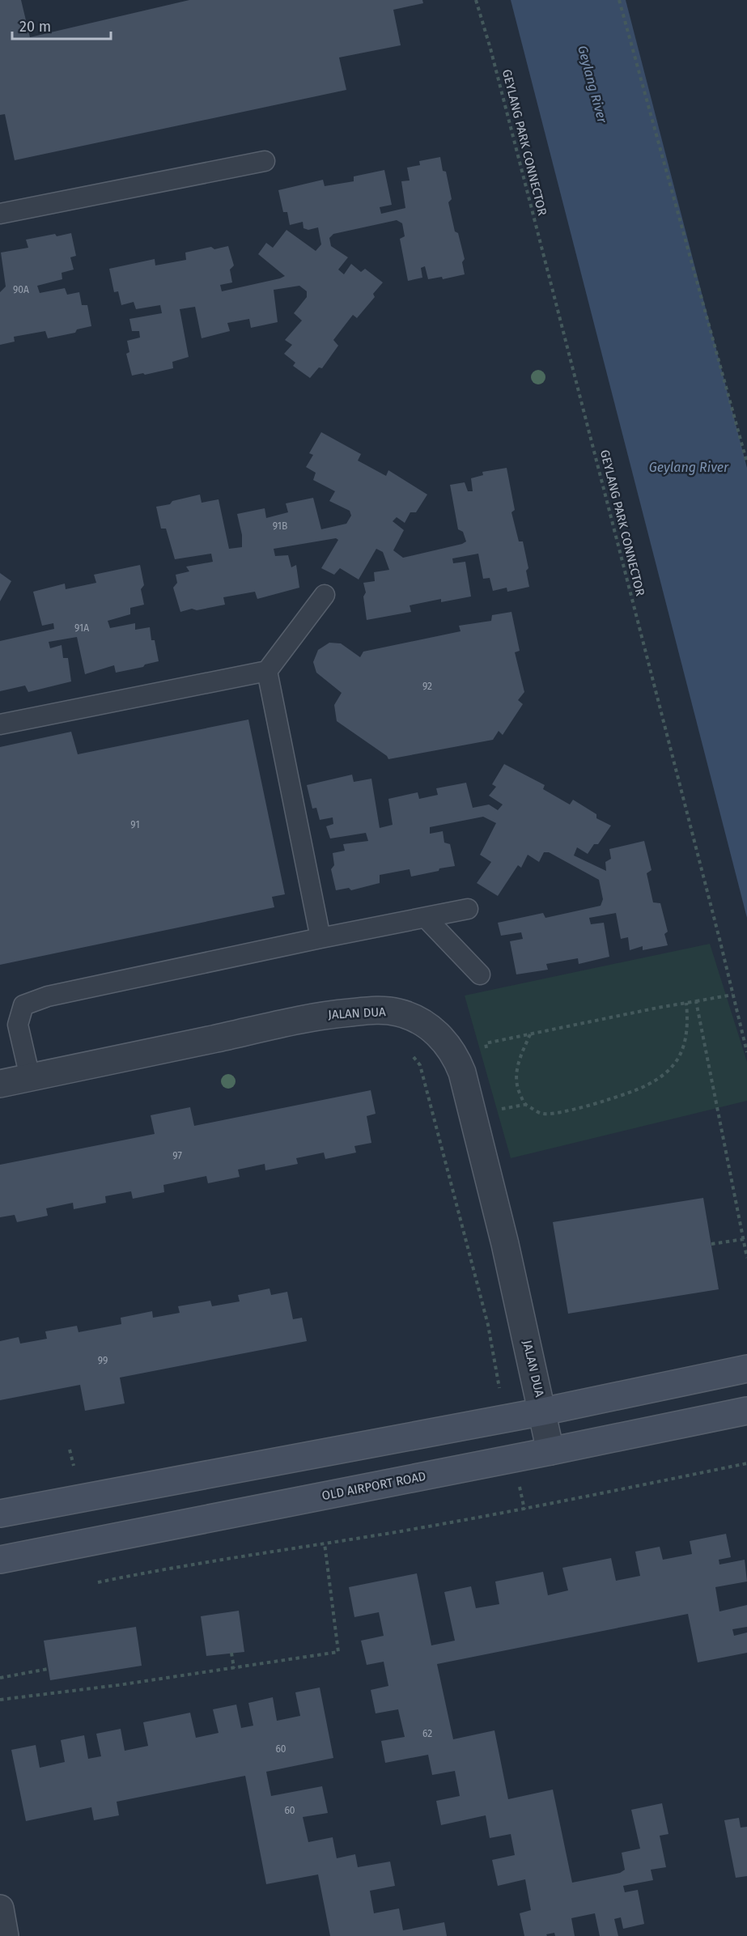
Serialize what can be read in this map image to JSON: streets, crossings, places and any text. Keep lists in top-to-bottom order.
{
  "streets": {
    "main road": ["OLD AIRPORT ROAD"],
    "street": ["JALAN DUA"],
    "path": ["GEYLANG PARK CONNECTOR"]
  },
  "crossings": [
    ["JALAN DUA", "OLD AIRPORT ROAD"]
  ],
  "water": ["Geylang River"],
  "house_numbers": [
    "90A",
    "91B",
    "91A",
    "92",
    "91",
    "97",
    "99",
    "62",
    "60",
    "60"
  ],
  "scale_bar": "20 m"
}
